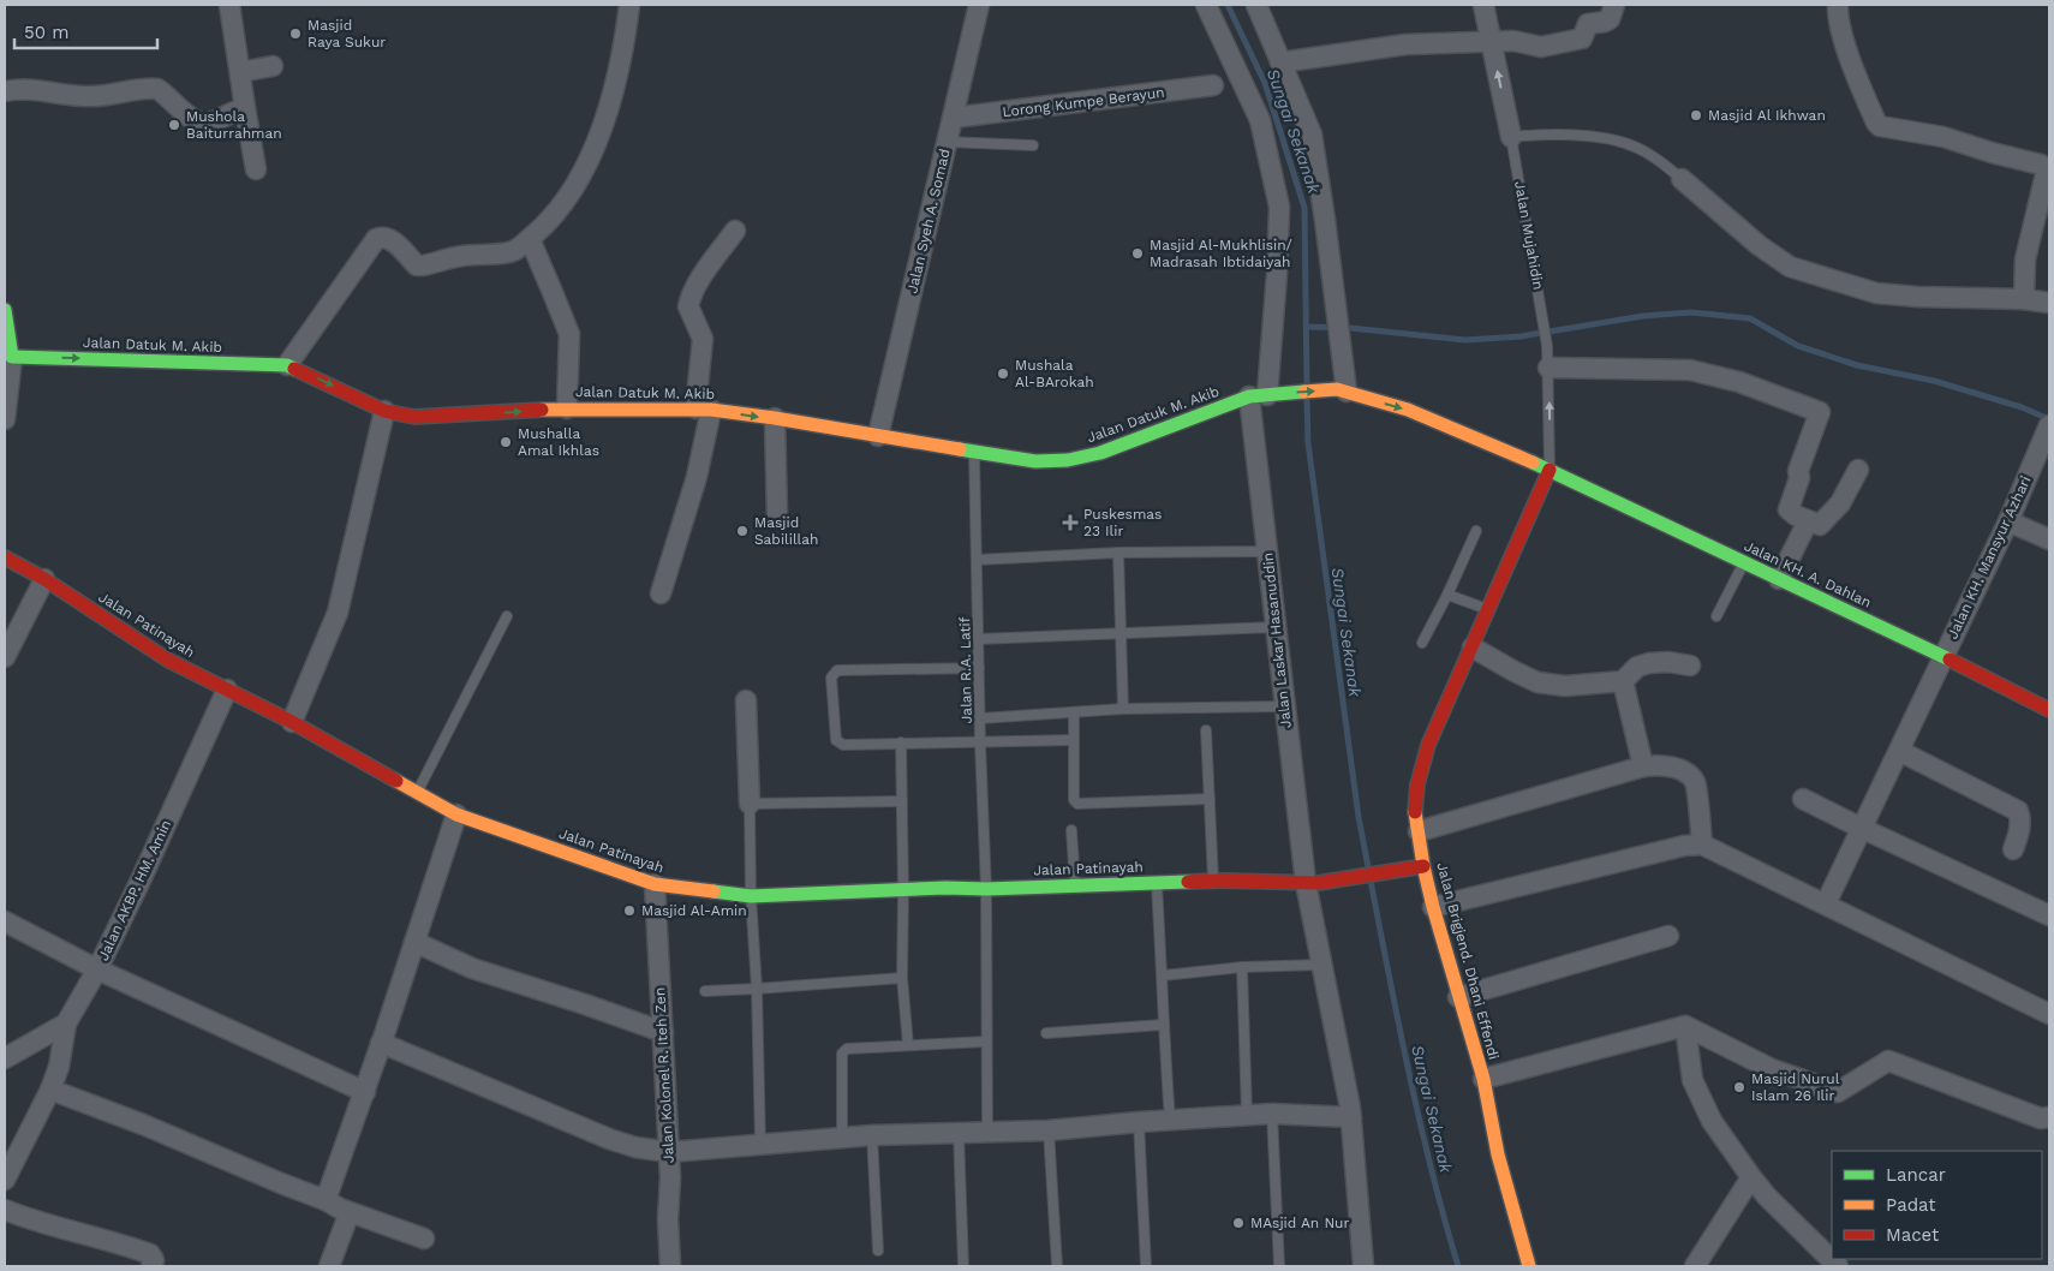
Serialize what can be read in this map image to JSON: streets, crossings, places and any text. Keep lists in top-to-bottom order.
{
  "streets": {
    "street": [
      "Lorong Kumpe Berayun",
      "Jalan Syeh A. Somad",
      "Jalan Mujahidin",
      "Jalan Datuk M. Akib",
      "Jalan KH. Mansyur Azhari",
      "Jalan KH. A. Dahlan",
      "Jalan Patinayah",
      "Jalan Laskar Hasanuddin",
      "Jalan AKBP. HM. Amin",
      "Jalan Brigjend. Dhani Effendi",
      "Jalan Kolonel R. Iteh Zen"
    ],
    "lane": ["Jalan R.A. Latif"]
  },
  "crossings": [
    ["Lorong Kumpe Berayun", "Jalan Syeh A. Somad"],
    ["Jalan Syeh A. Somad", "Jalan Datuk M. Akib"],
    ["Jalan Mujahidin", "Jalan KH. A. Dahlan"],
    ["Jalan Mujahidin", "Jalan Brigjend. Dhani Effendi"],
    ["Jalan Datuk M. Akib", "Jalan KH. A. Dahlan"],
    ["Jalan Datuk M. Akib", "Jalan Laskar Hasanuddin"],
    ["Jalan Datuk M. Akib", "Jalan R.A. Latif"],
    ["Jalan KH. Mansyur Azhari", "Jalan KH. A. Dahlan"],
    ["Jalan KH. A. Dahlan", "Jalan Brigjend. Dhani Effendi"],
    ["Jalan Patinayah", "Jalan Laskar Hasanuddin"],
    ["Jalan Patinayah", "Jalan R.A. Latif"],
    ["Jalan Patinayah", "Jalan AKBP. HM. Amin"],
    ["Jalan Patinayah", "Jalan Brigjend. Dhani Effendi"],
    ["Jalan Patinayah", "Jalan Kolonel R. Iteh Zen"]
  ],
  "one_way": ["Jalan Mujahidin", "Jalan Datuk M. Akib"],
  "water": ["Sungai Sekanak"],
  "places": {
    "other": [
      "Masjid Raya Sukur",
      "Masjid Al Ikhwan",
      "Mushola Baiturrahman",
      "Masjid Al-Mukhlisin/ Madrasah Ibtidaiyah",
      "Mushala Al-BArokah",
      "Mushalla Amal Ikhlas",
      "Masjid Sabilillah",
      "Masjid Al-Amin",
      "Masjid Nurul Islam 26 Ilir",
      "MAsjid An Nur"
    ],
    "health": ["Puskesmas 23 Ilir"]
  },
  "legend": ["Lancar", "Padat", "Macet"],
  "scale_bar": "50 m"
}
